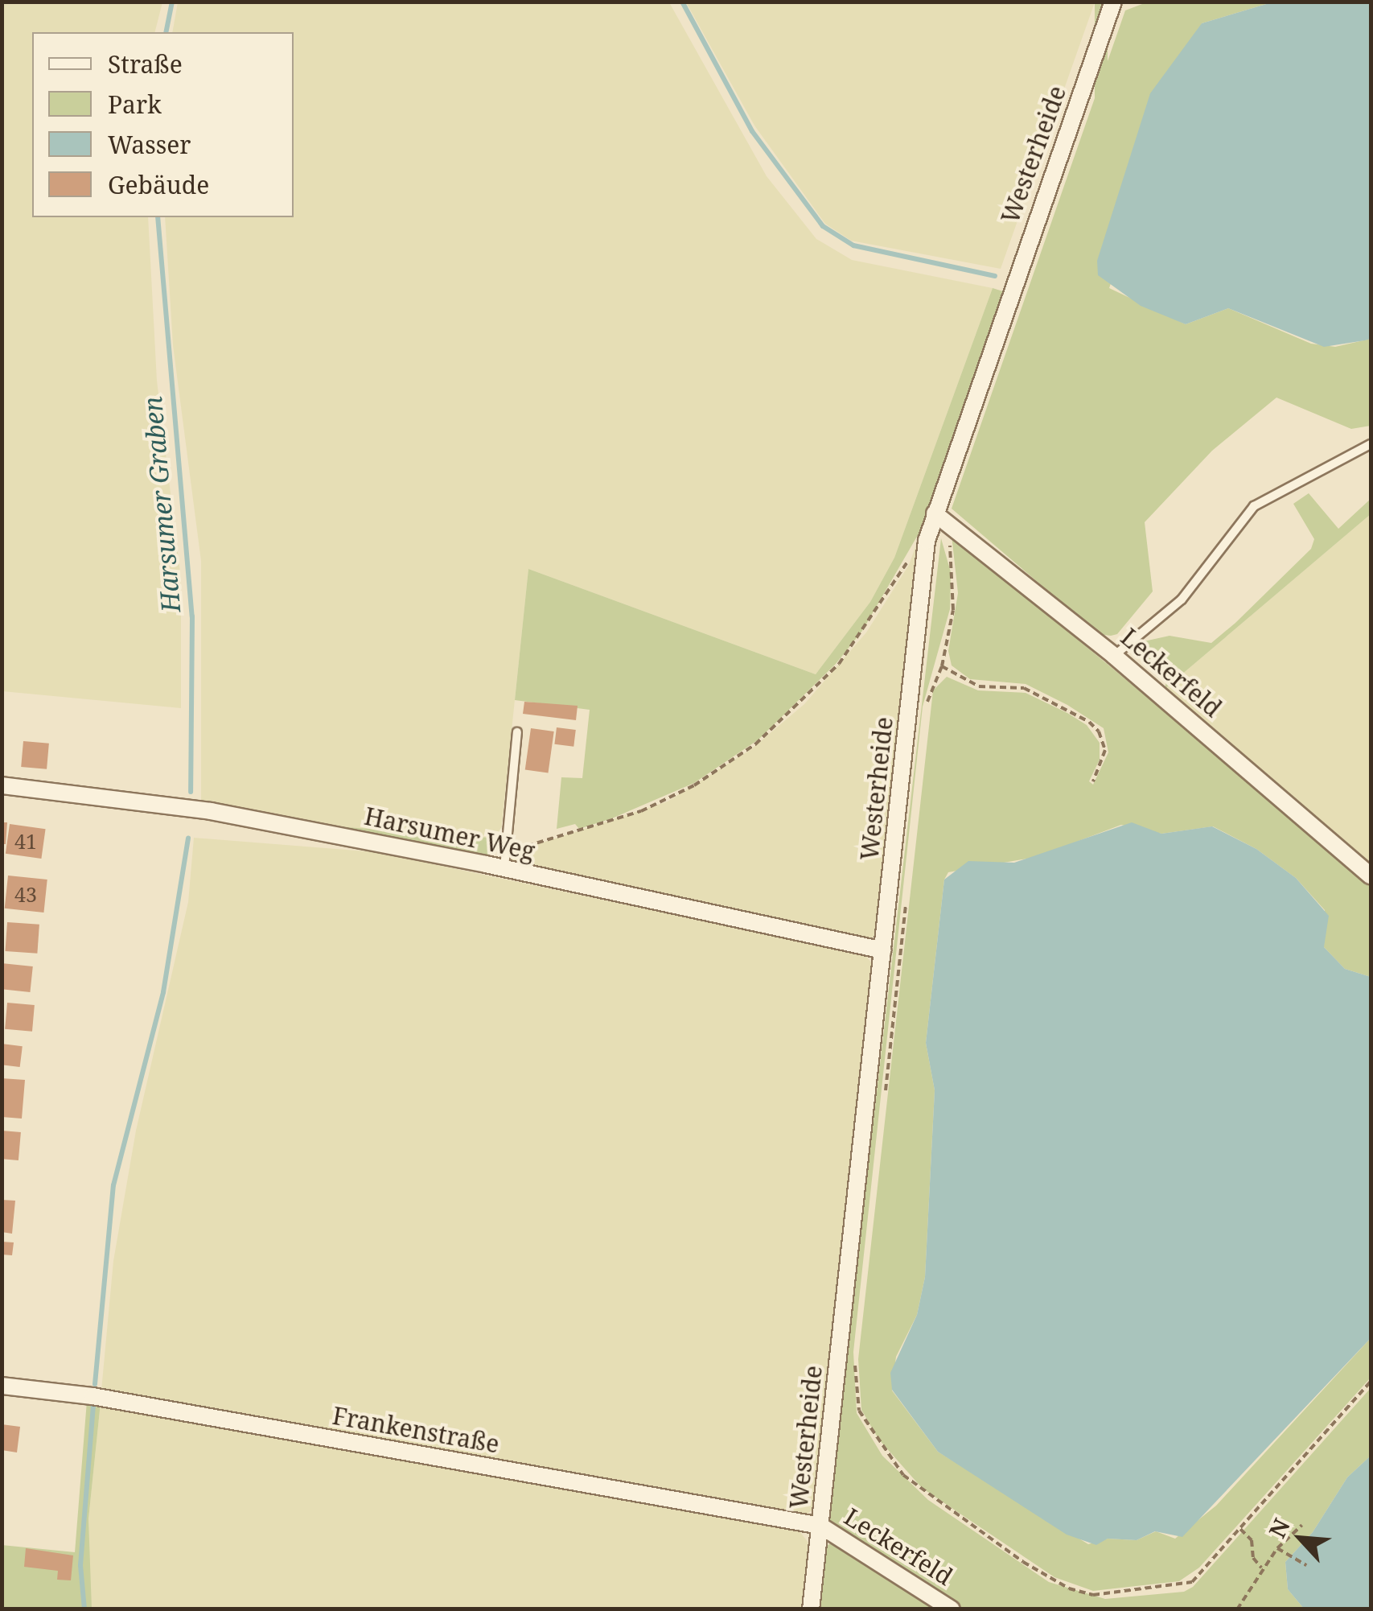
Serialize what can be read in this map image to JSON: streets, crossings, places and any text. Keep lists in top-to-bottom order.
{
  "streets": {
    "street": [
      "Westerheide",
      "Leckerfeld",
      "Harsumer Weg",
      "Frankenstraße"
    ]
  },
  "crossings": [
    ["Westerheide", "Leckerfeld"],
    ["Westerheide", "Harsumer Weg"],
    ["Westerheide", "Frankenstraße"],
    ["Leckerfeld", "Frankenstraße"]
  ],
  "water": ["Harsumer Graben"],
  "house_numbers": ["41", "43"],
  "legend": [
    "Straße",
    "Park",
    "Wasser",
    "Gebäude"
  ],
  "north": "top left"
}
